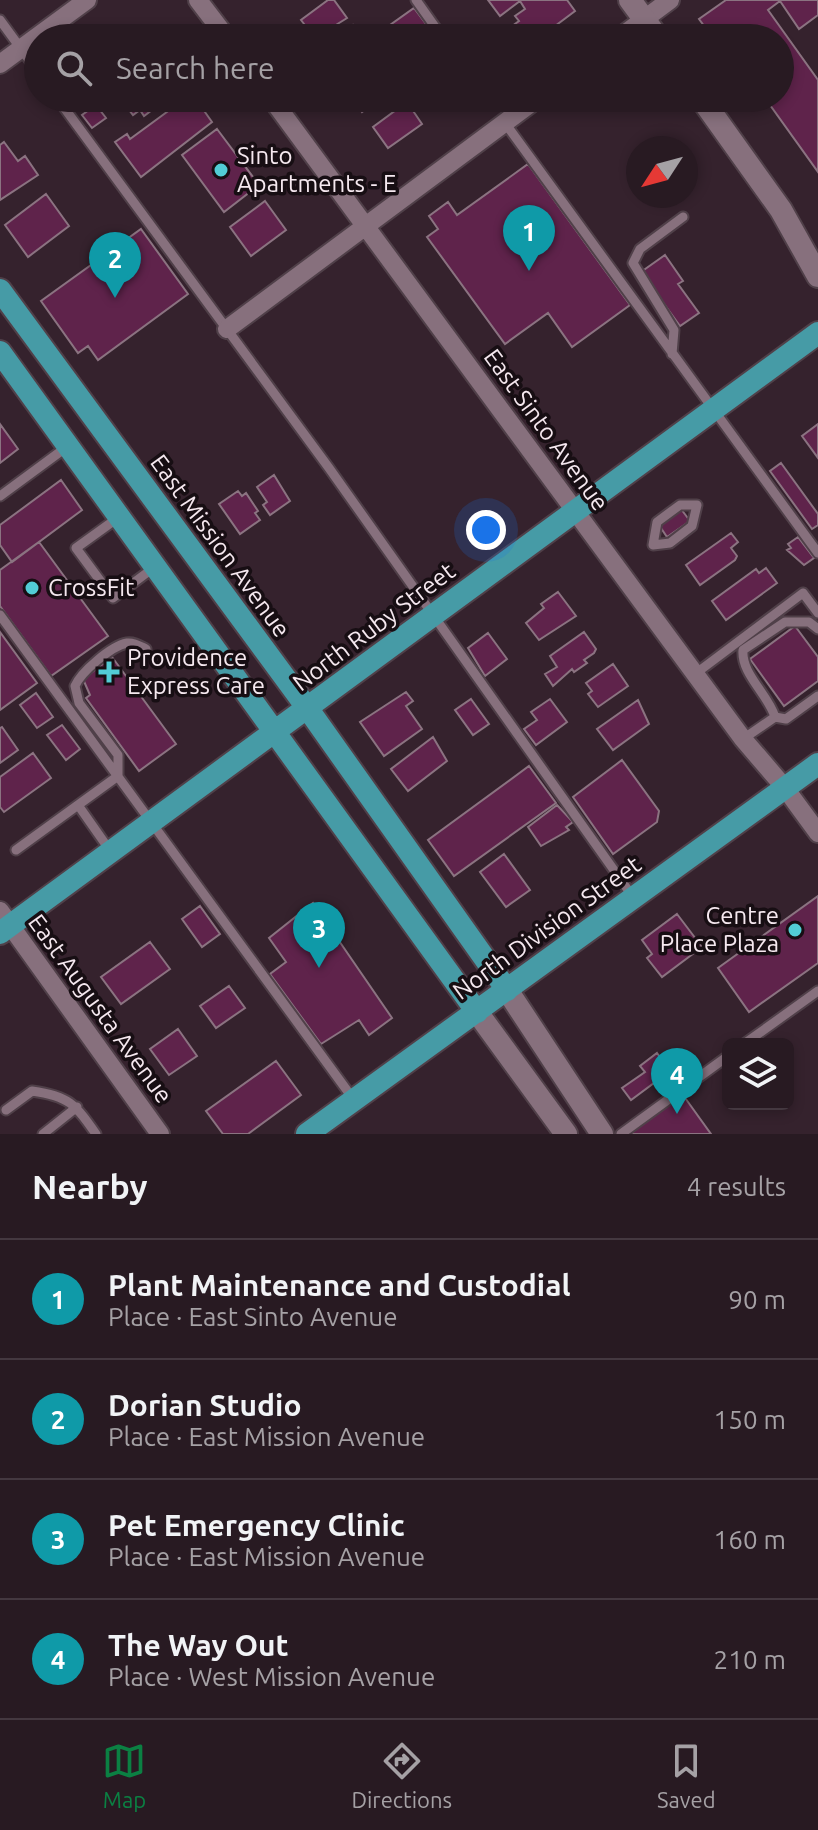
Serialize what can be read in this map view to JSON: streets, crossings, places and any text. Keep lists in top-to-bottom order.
{
  "streets": {
    "main road": ["East Mission Avenue", "North Ruby Street", "North Division Street"],
    "street": ["East Sinto Avenue", "East Augusta Avenue"]
  },
  "crossings": [
    ["East Sinto Avenue", "North Ruby Street"],
    ["East Sinto Avenue", "North Division Street"],
    ["East Mission Avenue", "North Ruby Street"],
    ["East Mission Avenue", "North Division Street"],
    ["North Ruby Street", "East Augusta Avenue"]
  ],
  "places": {
    "other": ["Sinto Apartments - E", "CrossFit", "Centre Place Plaza"],
    "health": ["Providence Express Care"]
  },
  "north": "bottom left",
  "page": {
    "search": "Search here",
    "pins": [
      "1",
      "2",
      "3",
      "4"
    ],
    "heading": ["Nearby", "4 results"],
    "list": [
      {
        "mark": "1",
        "name": "Plant Maintenance and Custodial",
        "note": "Place · East Sinto Avenue",
        "value": "90 m"
      },
      {
        "mark": "2",
        "name": "Dorian Studio",
        "note": "Place · East Mission Avenue",
        "value": "150 m"
      },
      {
        "mark": "3",
        "name": "Pet Emergency Clinic",
        "note": "Place · East Mission Avenue",
        "value": "160 m"
      },
      {
        "mark": "4",
        "name": "The Way Out",
        "note": "Place · West Mission Avenue",
        "value": "210 m"
      }
    ],
    "nav": ["Map", "Directions", "Saved"]
  }
}
